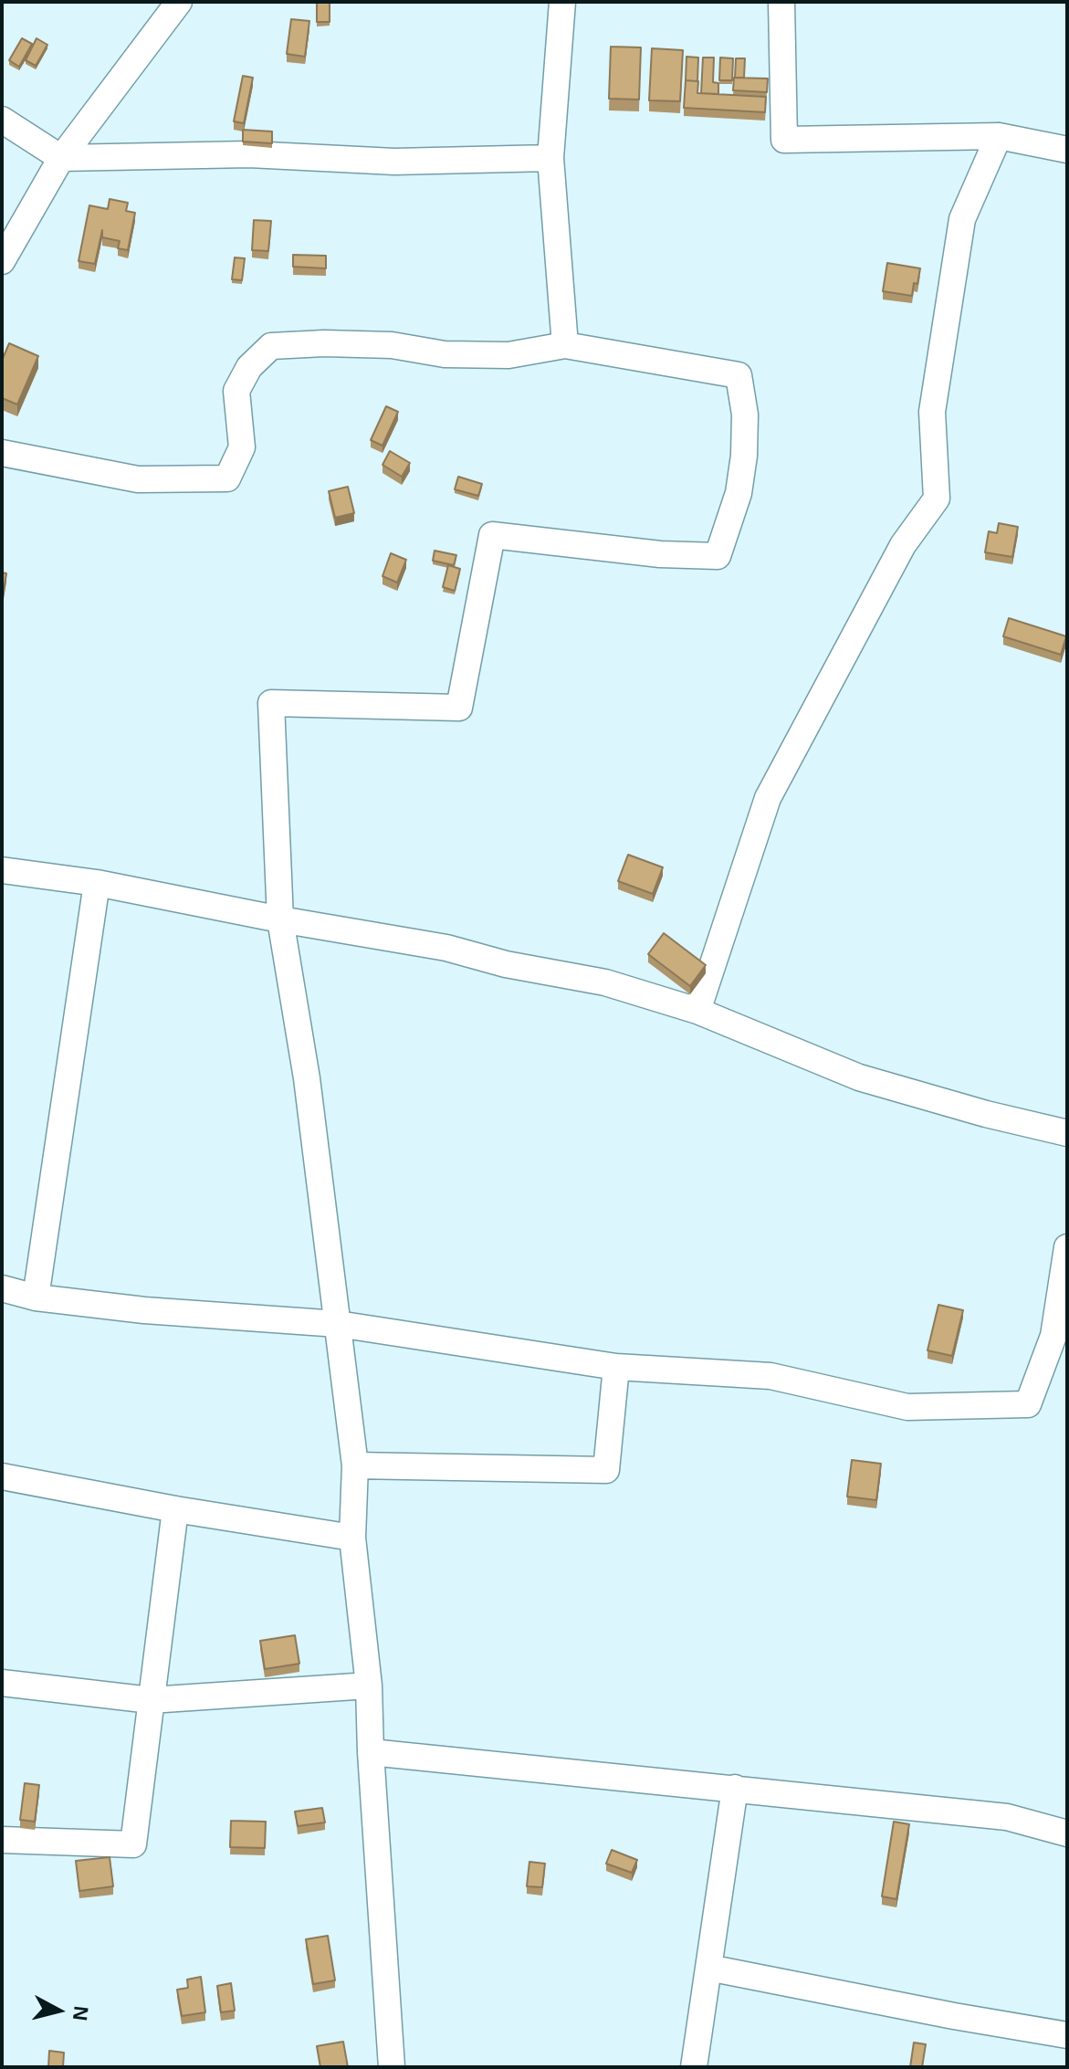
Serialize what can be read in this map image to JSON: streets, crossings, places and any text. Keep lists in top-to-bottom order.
{
  "north": "right"
}
